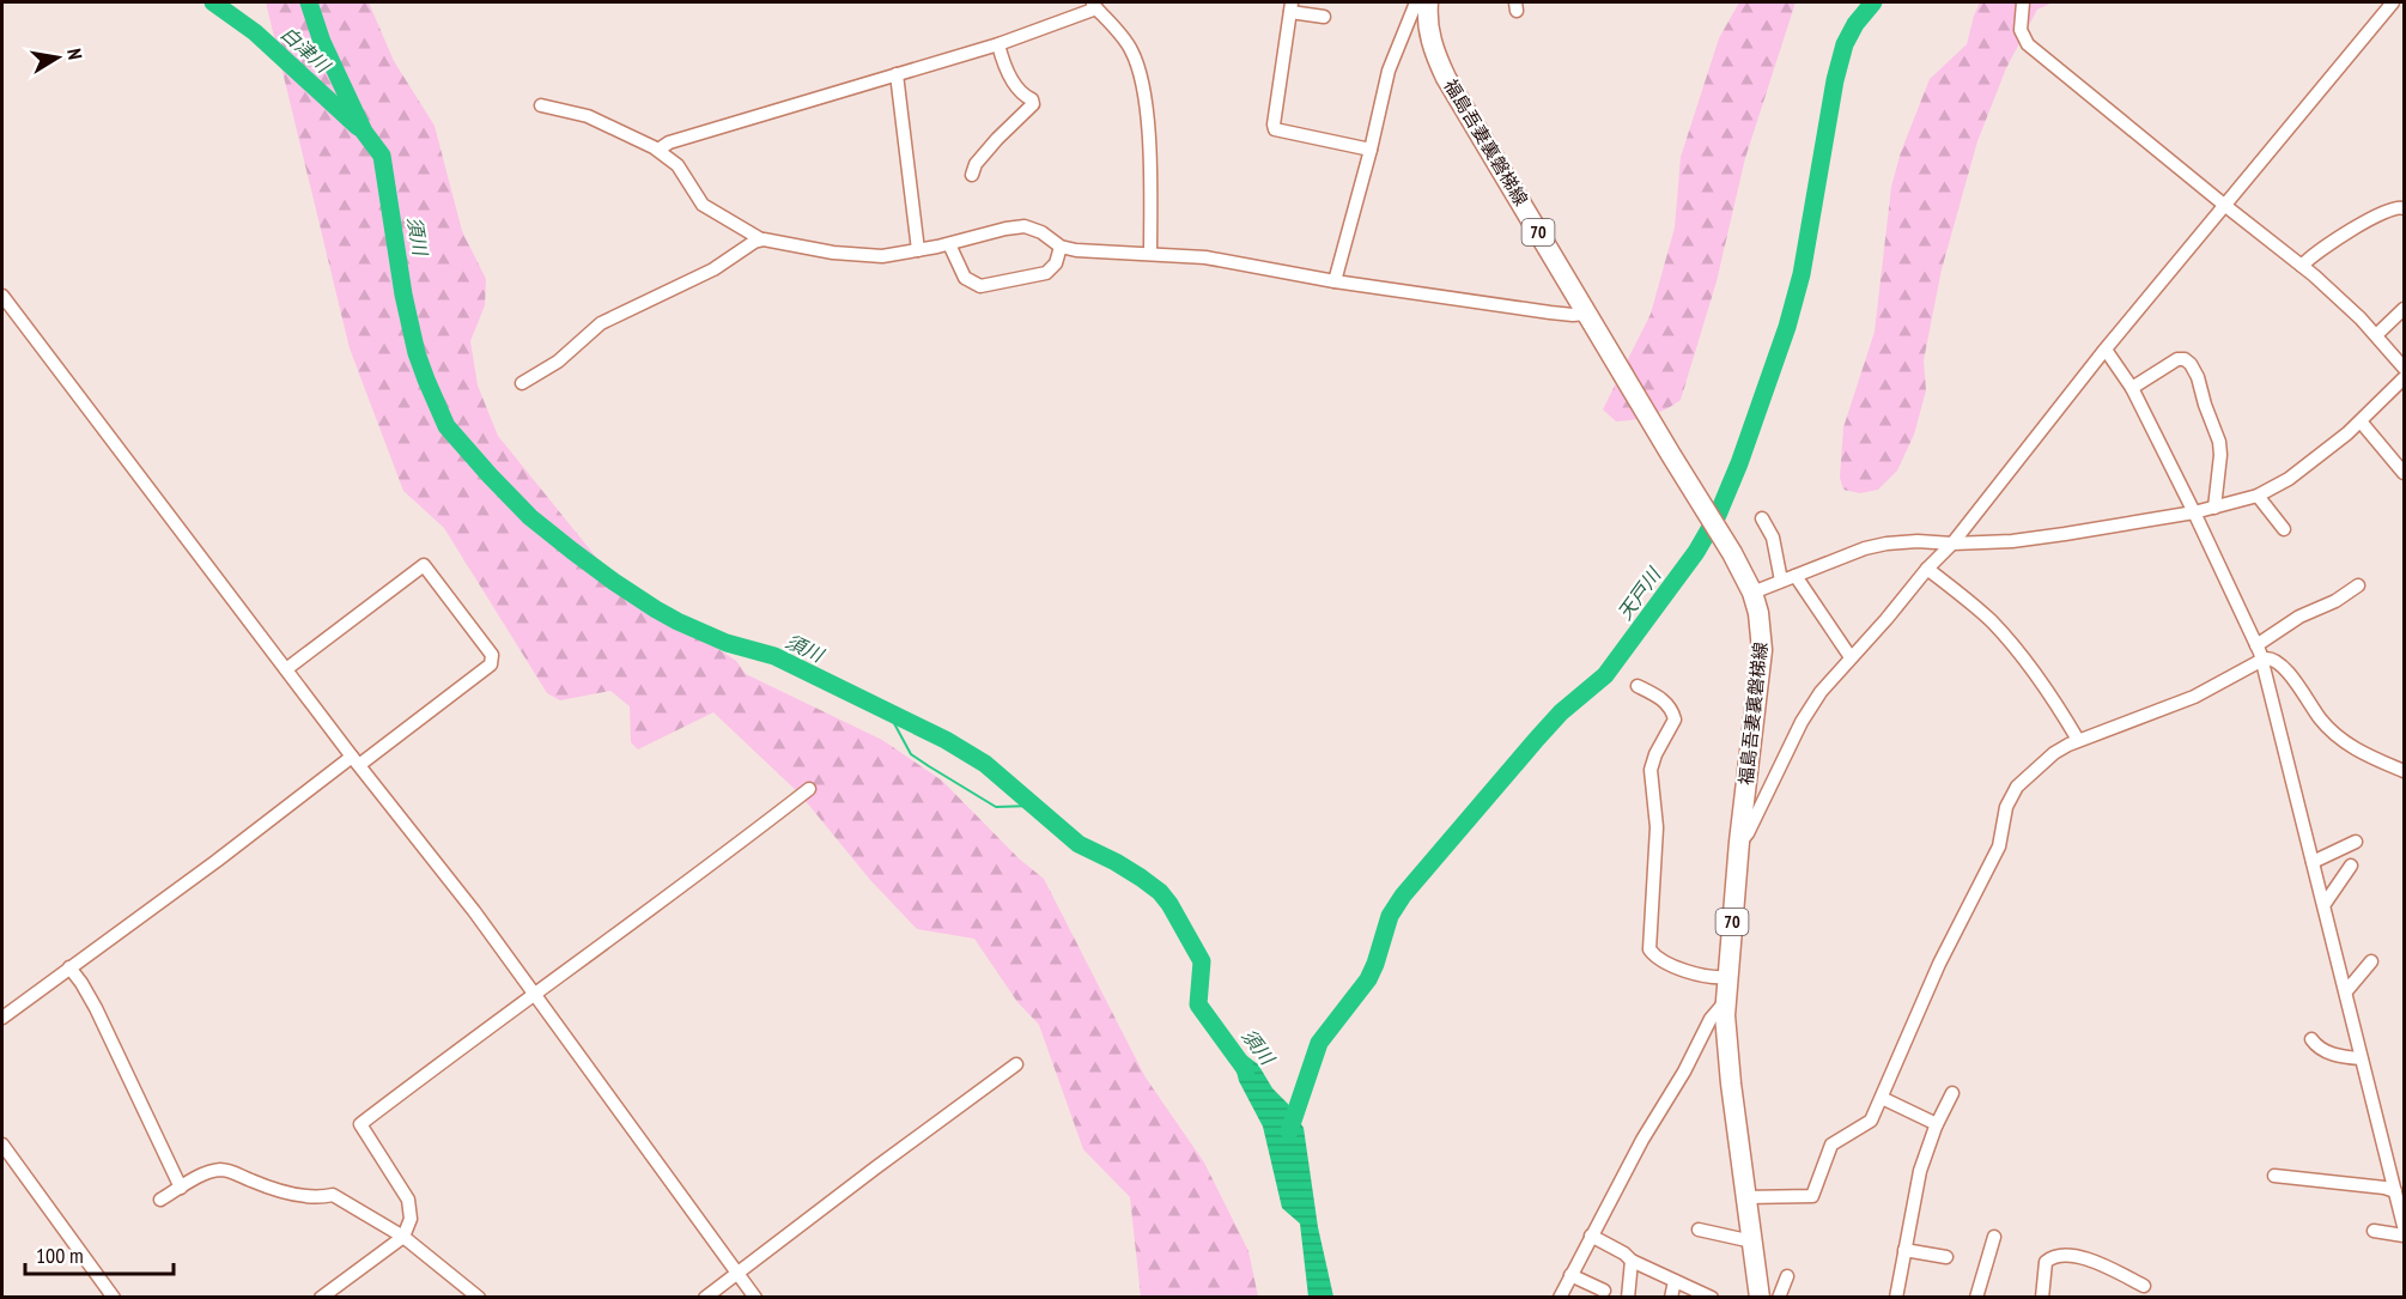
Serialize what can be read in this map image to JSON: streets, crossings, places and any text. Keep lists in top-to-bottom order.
{
  "streets": {
    "main road": ["福島吾妻裏磐梯線", "70"]
  },
  "water": ["白津川", "須川", "天戸川"],
  "scale_bar": "100 m",
  "north": "right"
}
